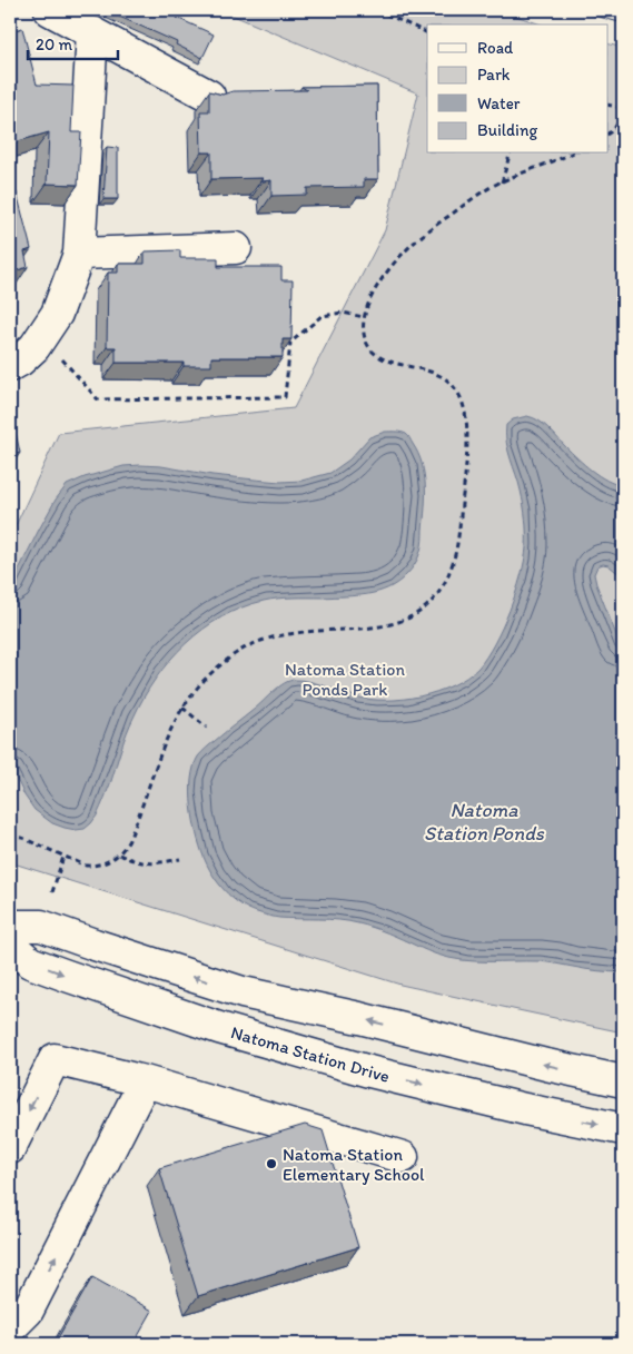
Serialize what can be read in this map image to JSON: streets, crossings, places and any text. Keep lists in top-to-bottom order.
{
  "streets": {
    "street": ["Natoma Station Drive"]
  },
  "water": ["Natoma Station Ponds"],
  "parks": ["Natoma Station Ponds Park"],
  "places": ["Natoma Station Elementary School"],
  "legend": [
    "Road",
    "Park",
    "Water",
    "Building"
  ],
  "scale_bar": "20 m"
}
